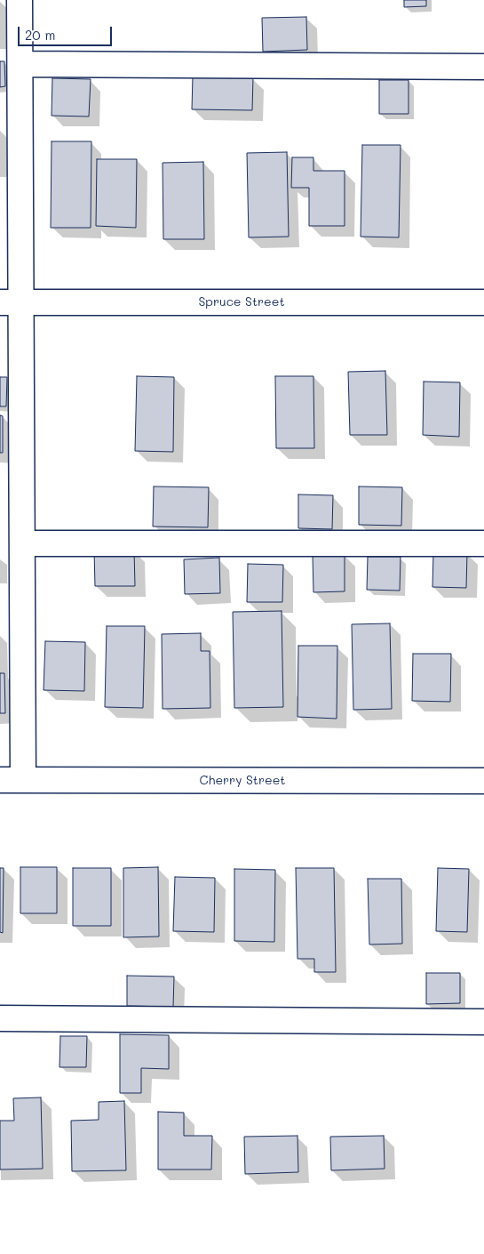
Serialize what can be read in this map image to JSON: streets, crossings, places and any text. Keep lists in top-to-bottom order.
{
  "streets": {
    "street": ["Spruce Street", "Cherry Street"]
  },
  "scale_bar": "20 m"
}
